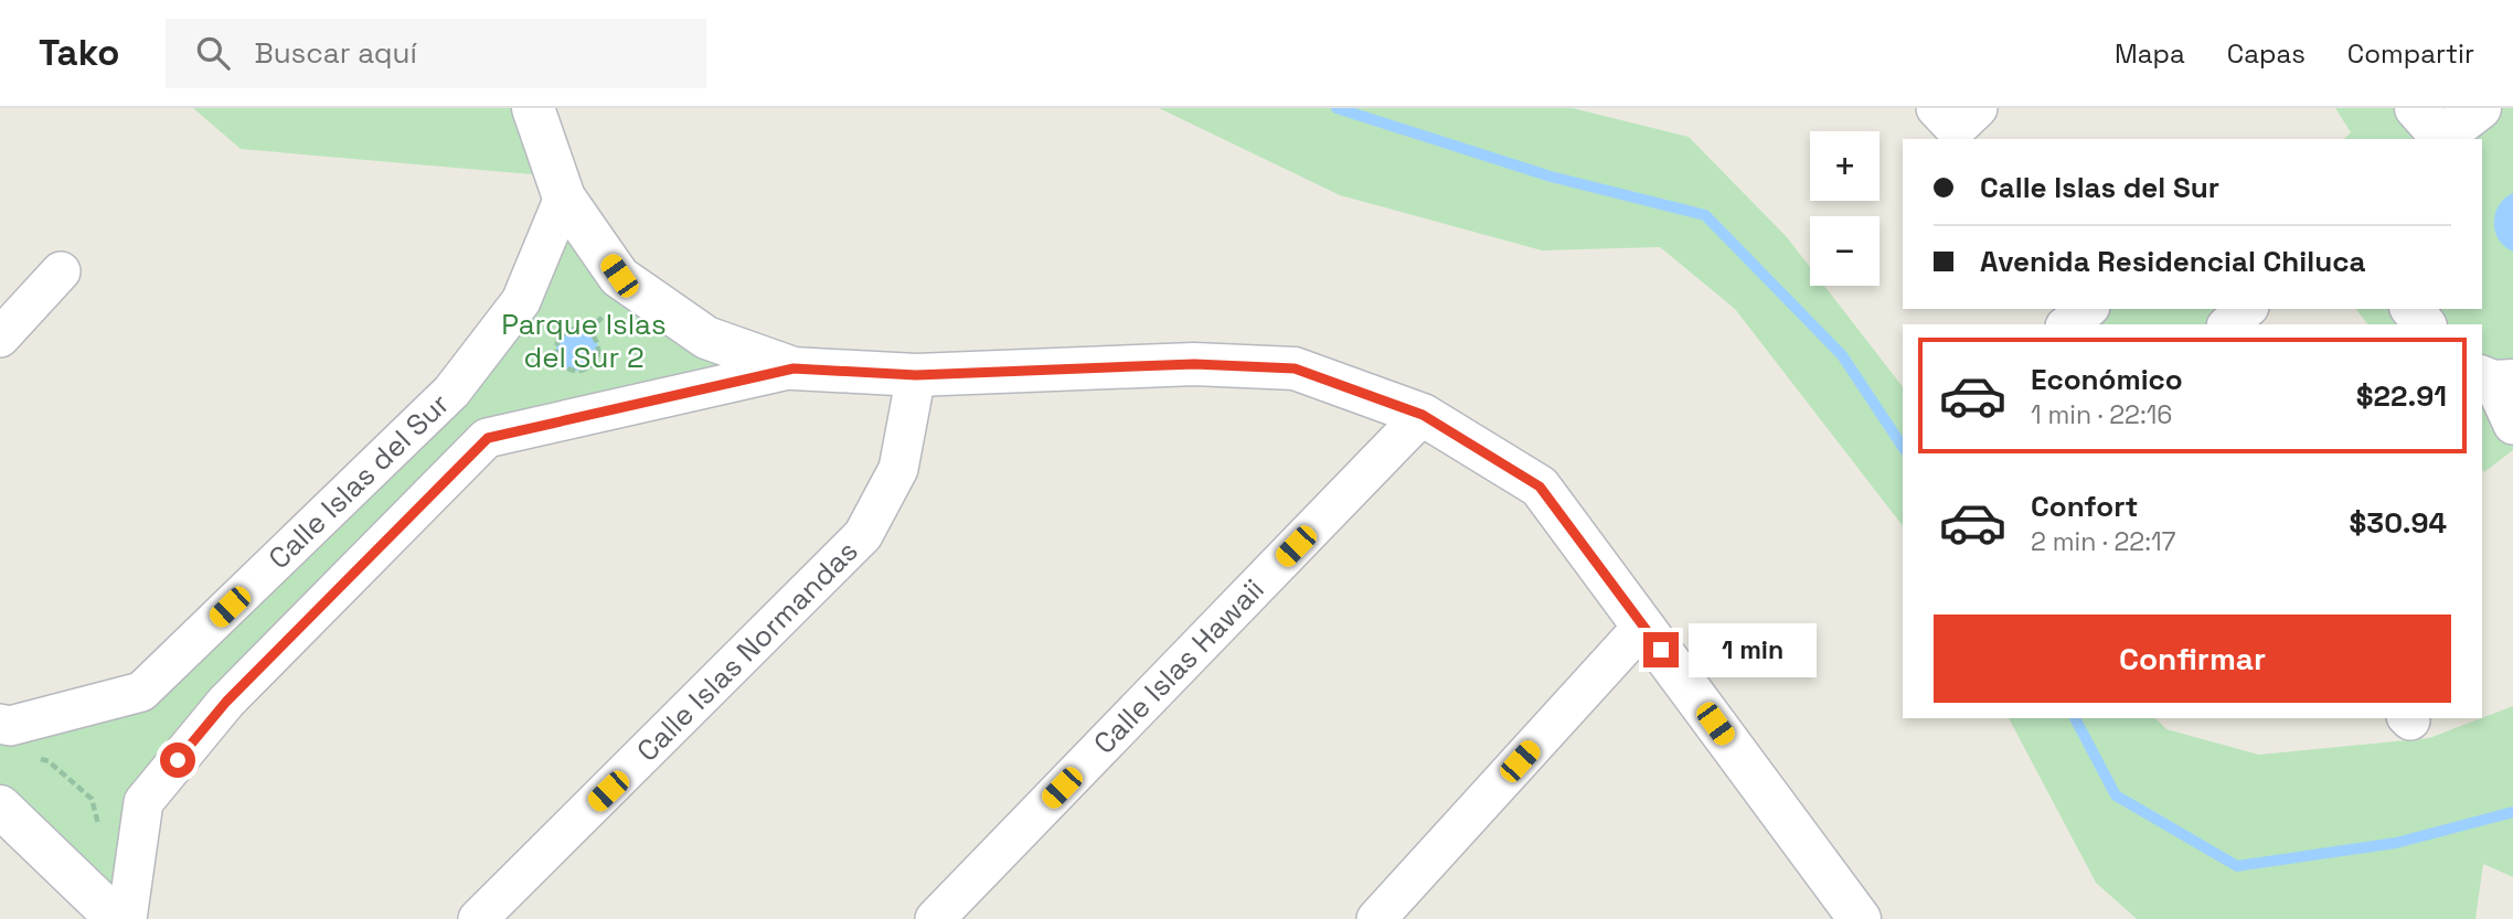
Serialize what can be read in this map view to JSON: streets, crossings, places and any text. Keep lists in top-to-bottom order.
{
  "streets": {
    "street": ["Calle Islas del Sur", "Calle Islas Normandas", "Calle Islas Hawaii"]
  },
  "parks": ["Parque Islas del Sur 2"],
  "page": {
    "header": "Tako",
    "search": "Buscar aquí",
    "nav": ["Mapa", "Capas", "Compartir"],
    "map_buttons": ["+", "−"],
    "banner": ["Calle Islas del Sur", "Avenida Residencial Chiluca"],
    "list": [
      {
        "name": "Económico",
        "note": "1 min · 22:16",
        "value": "$22.91"
      },
      {
        "name": "Confort",
        "note": "2 min · 22:17",
        "value": "$30.94"
      }
    ],
    "buttons": "Confirmar",
    "bubble": "1 min"
  }
}
